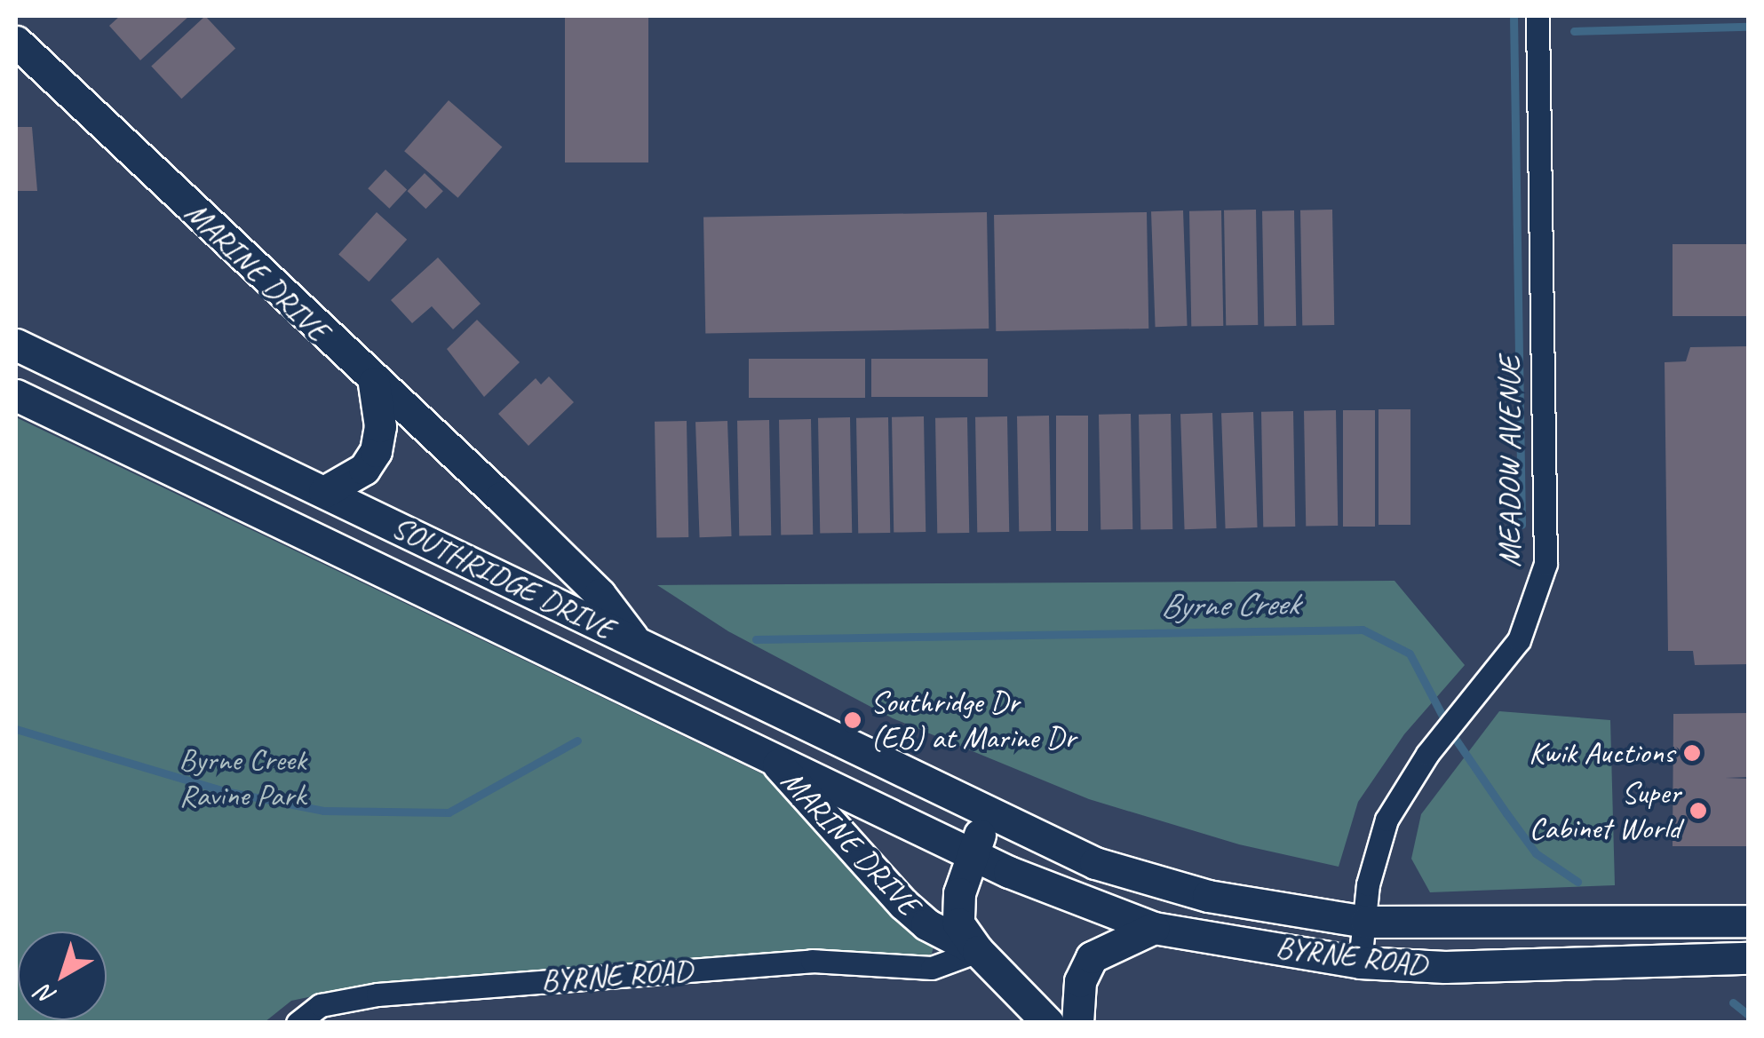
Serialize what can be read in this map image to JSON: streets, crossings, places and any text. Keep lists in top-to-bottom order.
{
  "streets": {
    "main road": ["MARINE DRIVE", "SOUTHRIDGE DRIVE", "BYRNE ROAD"],
    "street": ["MEADOW AVENUE"]
  },
  "crossings": [
    ["MARINE DRIVE", "SOUTHRIDGE DRIVE"],
    ["MARINE DRIVE", "BYRNE ROAD"],
    ["MEADOW AVENUE", "BYRNE ROAD"],
    ["SOUTHRIDGE DRIVE", "BYRNE ROAD"]
  ],
  "water": ["Byrne Creek"],
  "parks": ["Byrne Creek Ravine Park"],
  "places": ["Southridge Dr (EB) at Marine Dr", "Kwik Auctions", "Super Cabinet World"],
  "north": "bottom left"
}
